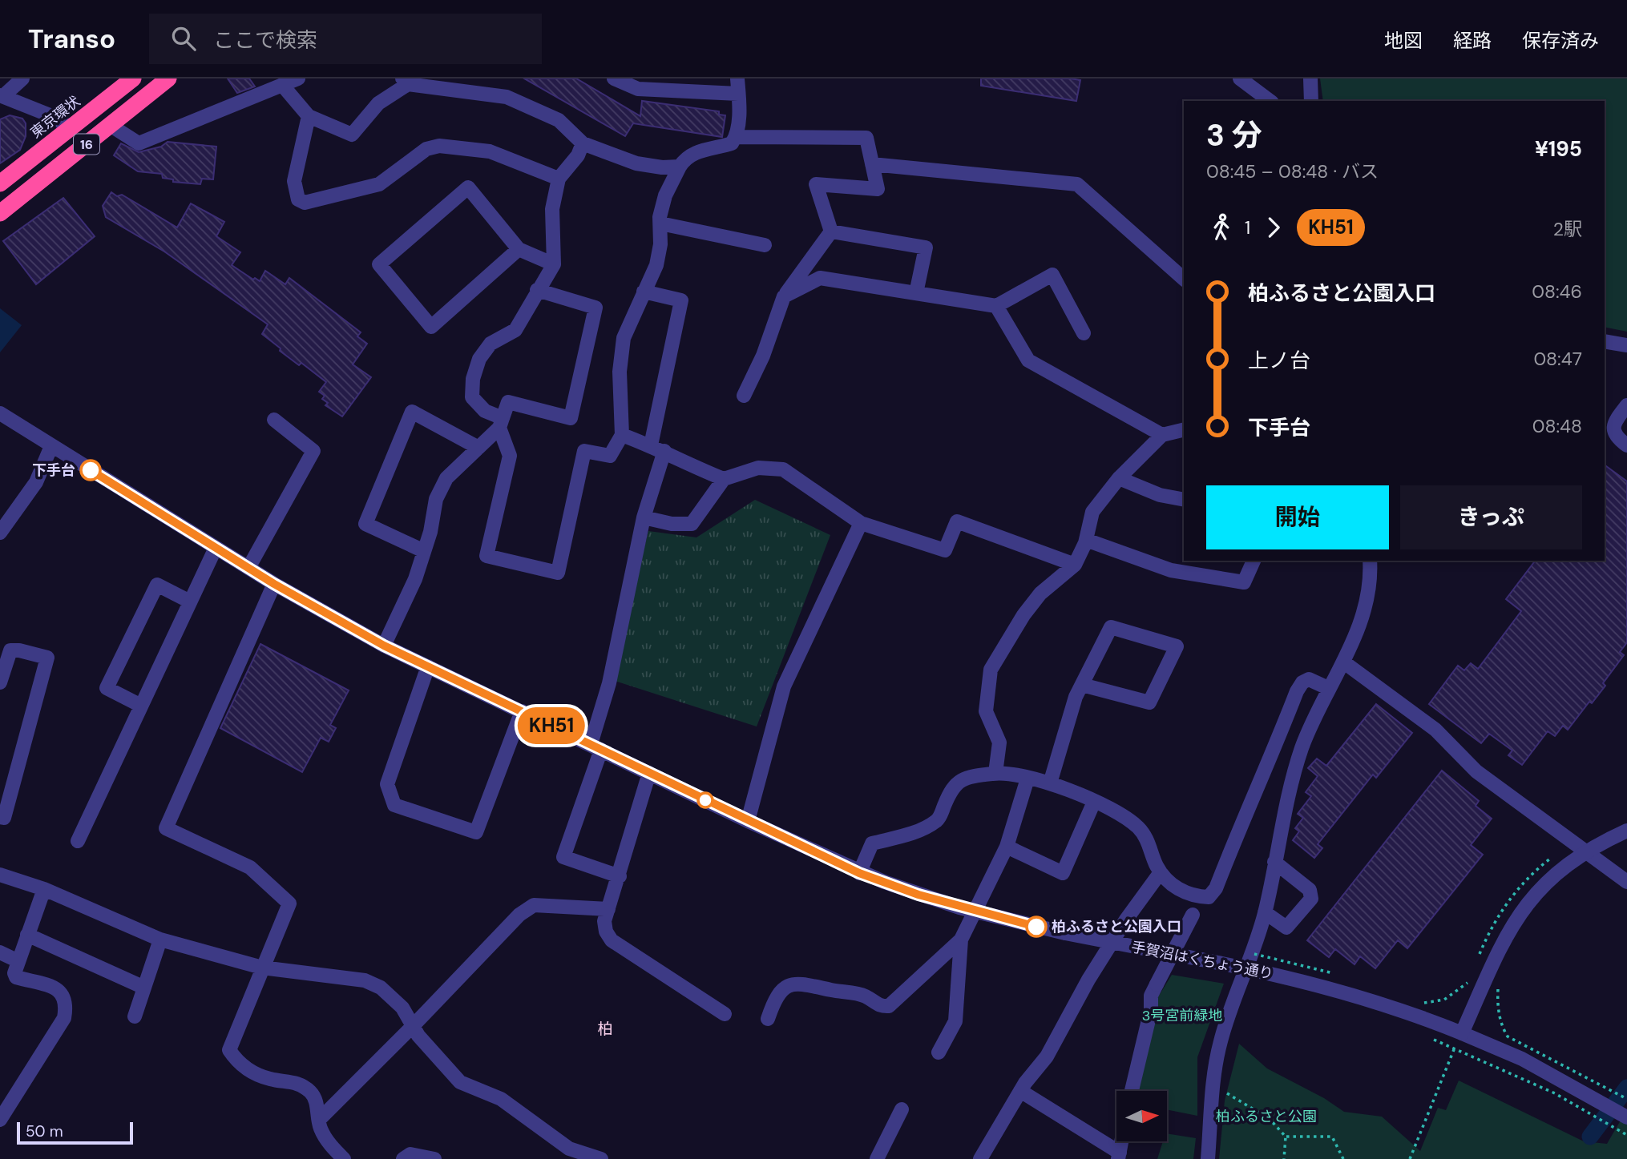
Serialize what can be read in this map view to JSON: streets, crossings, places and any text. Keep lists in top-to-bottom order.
{
  "streets": {
    "highway": ["東京環状", "16"],
    "street": ["手賀沼はくちょう通り"]
  },
  "districts": ["柏"],
  "parks": ["3号宮前緑地", "柏ふるさと公園"],
  "places": ["下手台", "柏ふるさと公園入口"],
  "lines": ["bus line KH51"],
  "scale_bar": "50 m",
  "north": "right",
  "page": {
    "header": "Transo",
    "search": "ここで検索",
    "nav": ["地図", "経路", "保存済み"],
    "on_map": "KH51",
    "heading": ["3 分", "08:45 – 08:48 · バス", "¥195"],
    "legs": ["1", "KH51", "2駅"],
    "list": [
      {
        "name": "柏ふるさと公園入口",
        "value": "08:46"
      },
      {
        "name": "上ノ台",
        "value": "08:47"
      },
      {
        "name": "下手台",
        "value": "08:48"
      }
    ],
    "buttons": ["開始", "きっぷ"],
    "scale": "50 m"
  }
}
